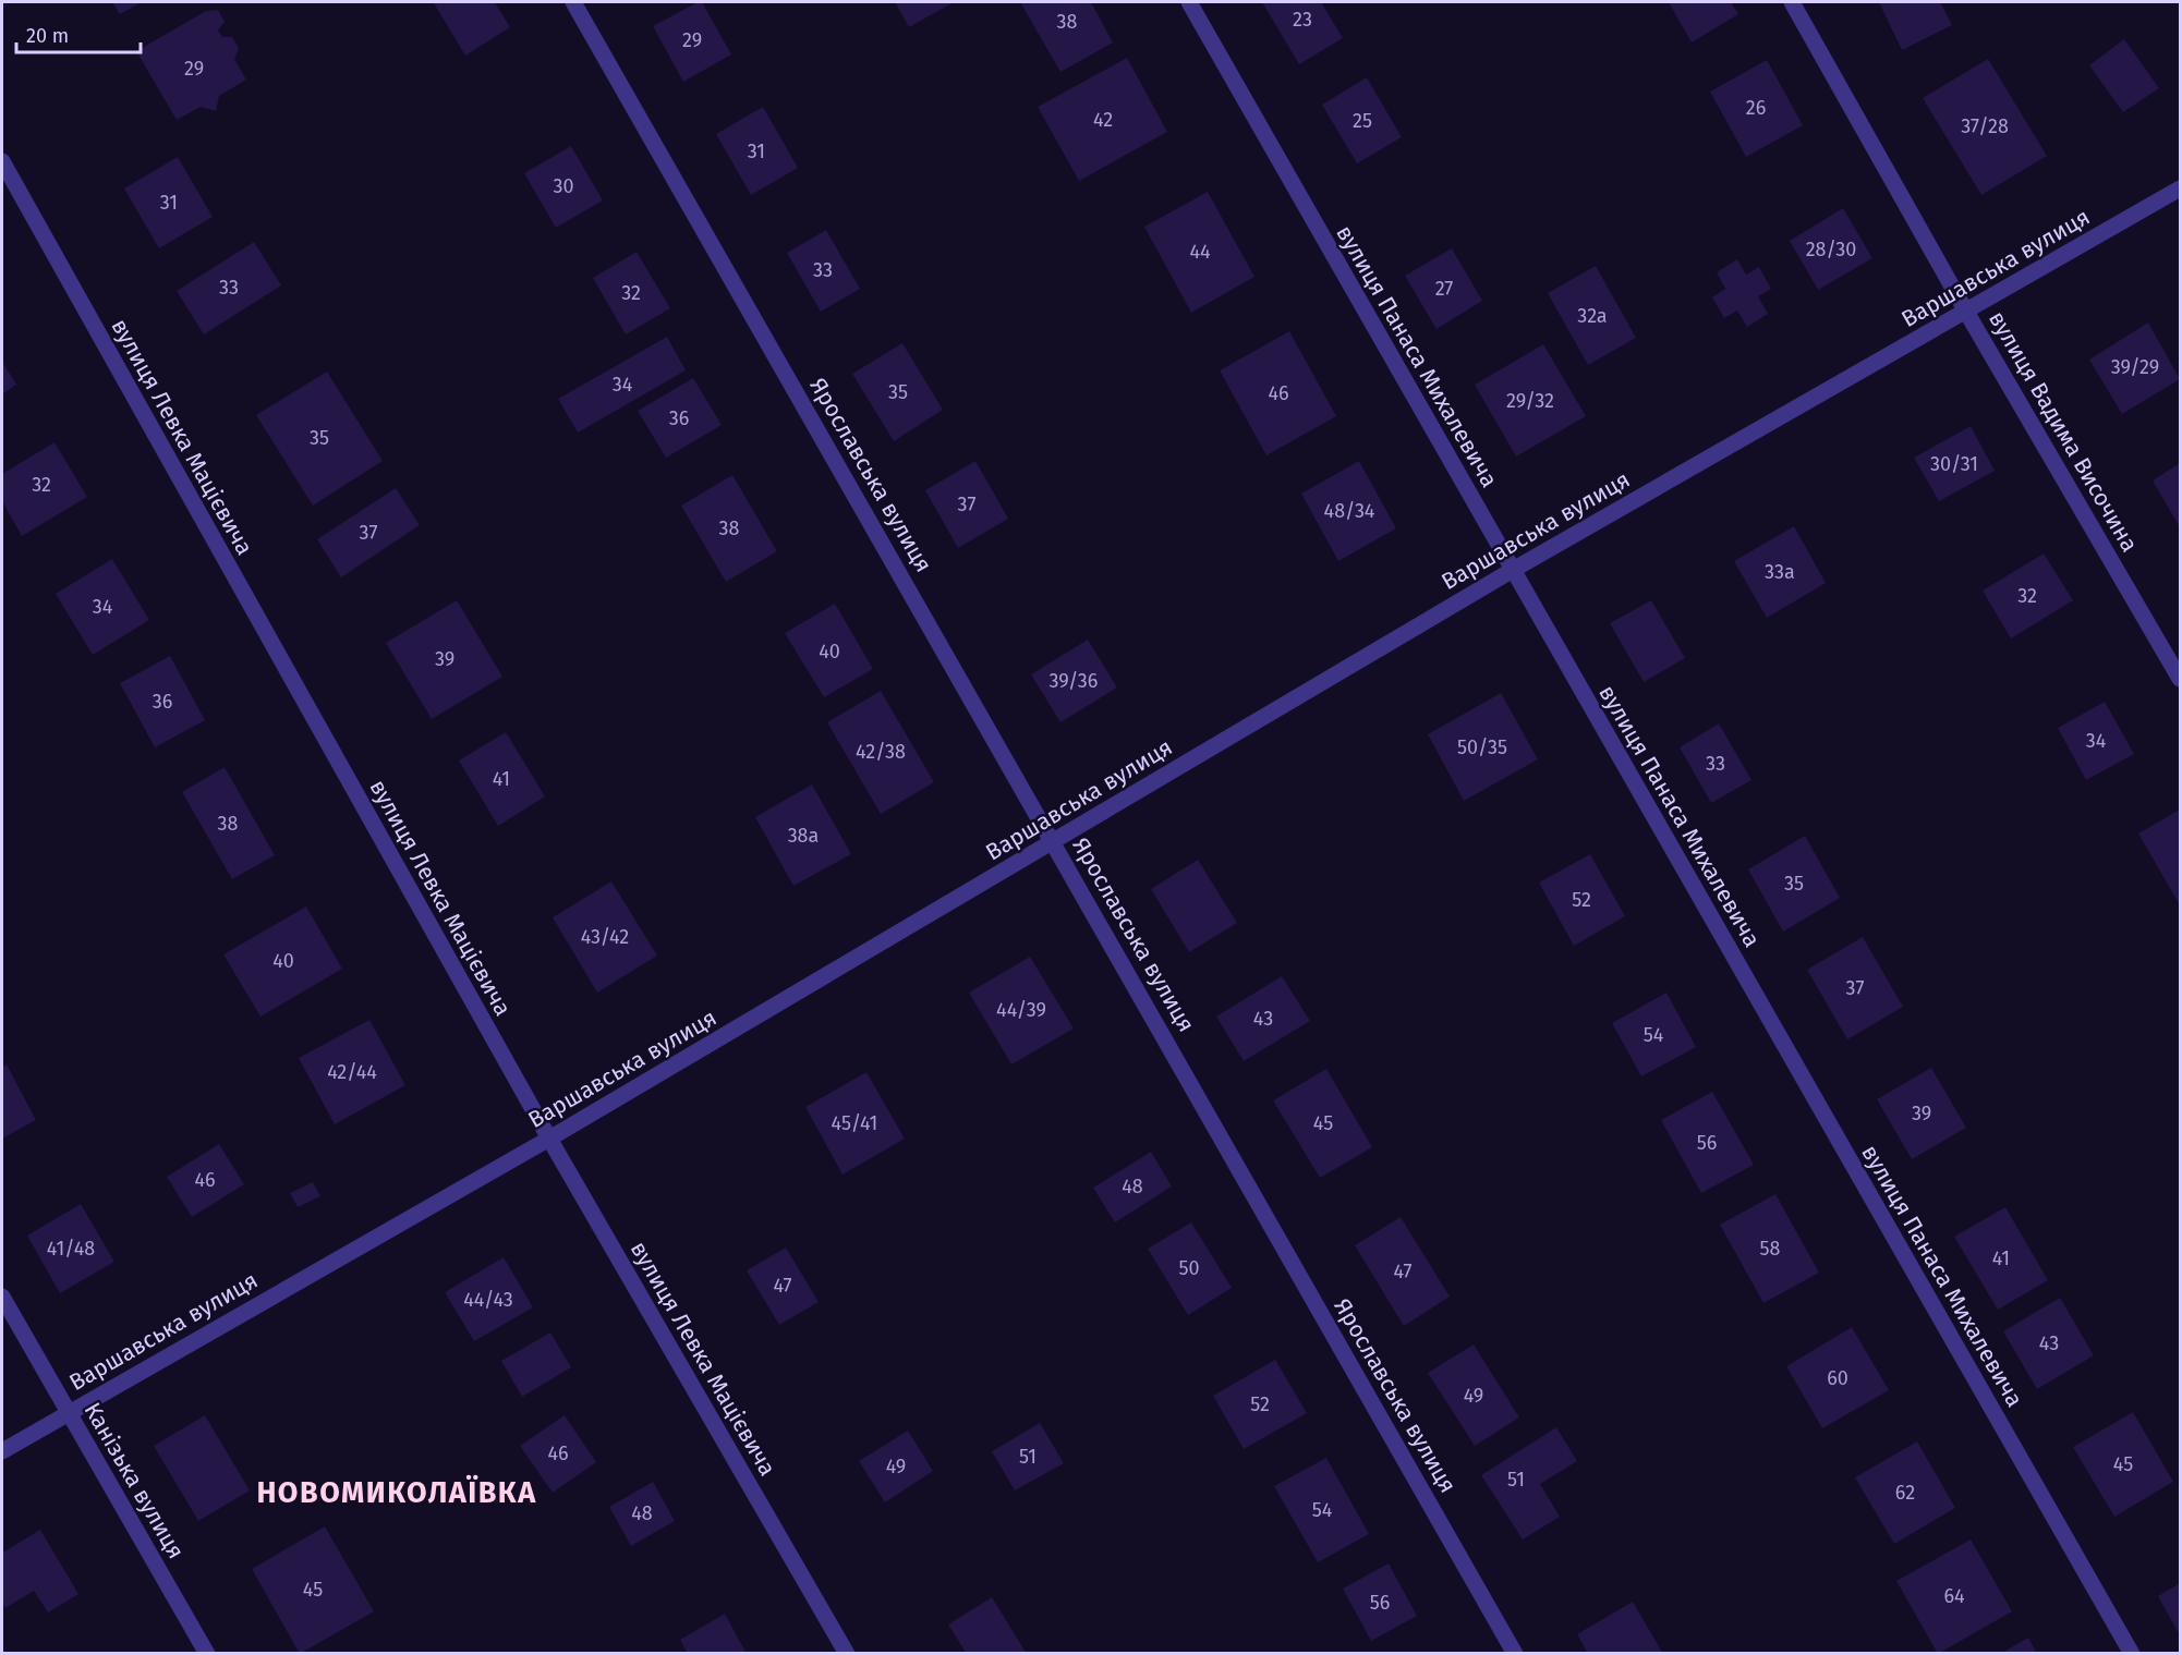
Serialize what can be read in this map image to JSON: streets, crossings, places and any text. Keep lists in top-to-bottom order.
{
  "streets": {
    "street": [
      "Варшавська вулиця",
      "вулиця Панаса Михалевича",
      "вулиця Вадима Височина",
      "вулиця Левка Мацієвича",
      "Ярославська вулиця",
      "Канізька вулиця"
    ]
  },
  "crossings": [
    ["Варшавська вулиця", "вулиця Панаса Михалевича"],
    ["Варшавська вулиця", "вулиця Вадима Височина"],
    ["Варшавська вулиця", "вулиця Левка Мацієвича"],
    ["Варшавська вулиця", "Ярославська вулиця"],
    ["Варшавська вулиця", "Канізька вулиця"]
  ],
  "districts": ["НОВОМИКОЛАЇВКА"],
  "house_numbers": [
    "23",
    "38",
    "29",
    "29",
    "26",
    "42",
    "25",
    "37/28",
    "31",
    "30",
    "31",
    "28/30",
    "44",
    "33",
    "33",
    "27",
    "32",
    "32а",
    "39/29",
    "34",
    "35",
    "46",
    "29/32",
    "36",
    "35",
    "30/31",
    "32",
    "37",
    "48/34",
    "38",
    "37",
    "33а",
    "32",
    "34",
    "40",
    "39",
    "39/36",
    "36",
    "34",
    "50/35",
    "42/38",
    "33",
    "41",
    "38",
    "38а",
    "35",
    "52",
    "43/42",
    "40",
    "37",
    "44/39",
    "43",
    "54",
    "42/44",
    "39",
    "45/41",
    "45",
    "56",
    "46",
    "48",
    "41/48",
    "58",
    "41",
    "50",
    "47",
    "47",
    "44/43",
    "43",
    "60",
    "49",
    "52",
    "46",
    "51",
    "45",
    "49",
    "51",
    "62",
    "54",
    "48",
    "45",
    "64",
    "56"
  ],
  "scale_bar": "20 m"
}
